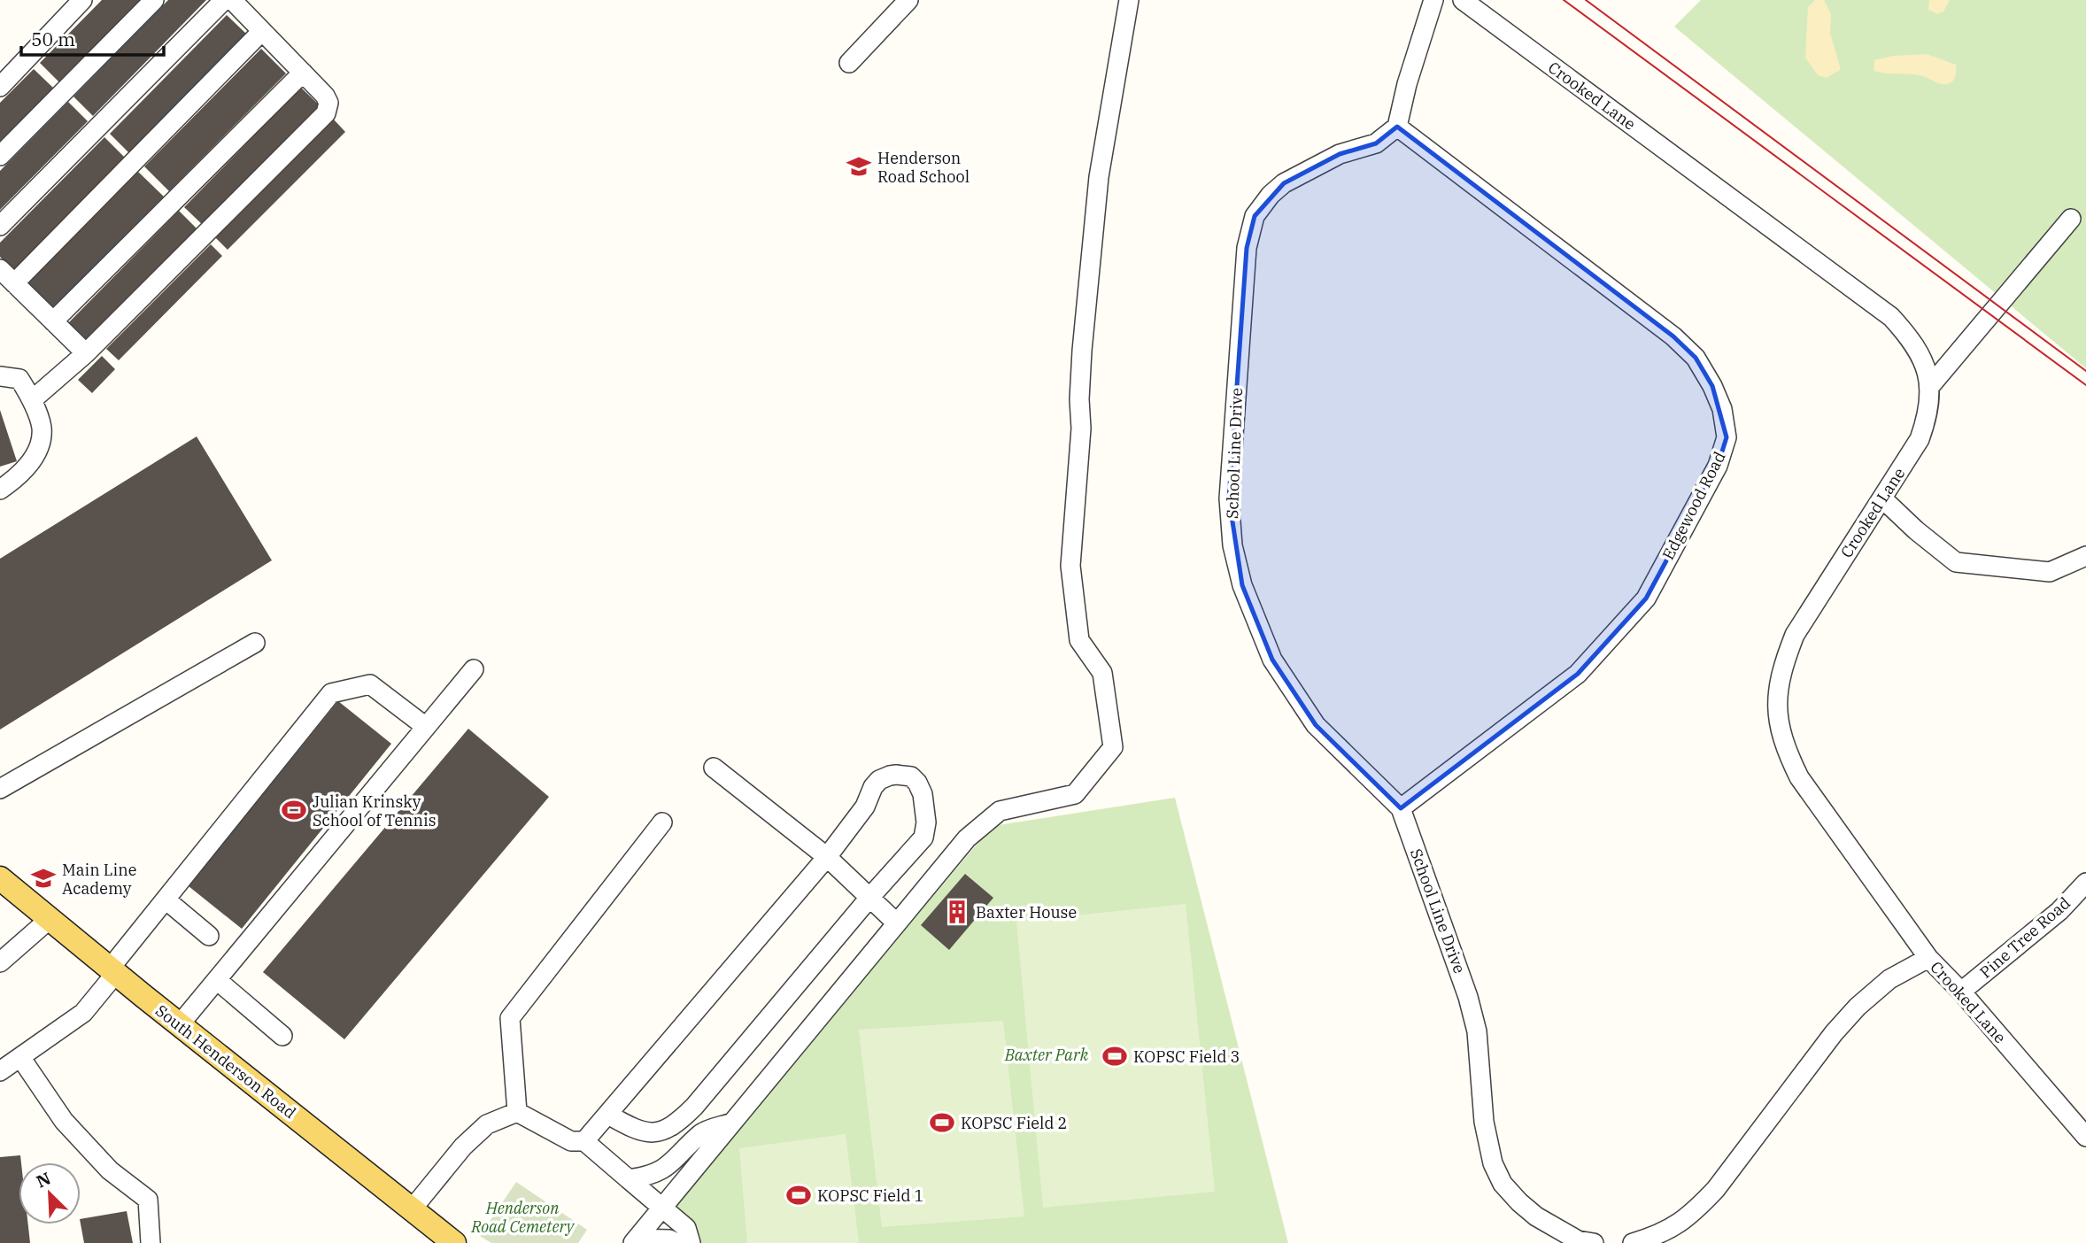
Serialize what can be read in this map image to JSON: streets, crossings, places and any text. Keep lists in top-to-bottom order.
{
  "streets": {
    "main road": ["South Henderson Road"],
    "street": [
      "Crooked Lane",
      "School Line Drive",
      "Edgewood Road",
      "Pine Tree Road"
    ]
  },
  "crossings": [
    ["Crooked Lane", "Pine Tree Road"],
    ["School Line Drive", "Edgewood Road"]
  ],
  "parks": ["Baxter Park", "Henderson Road Cemetery"],
  "places": {
    "school or university": ["Henderson Road School", "Main Line Academy"],
    "sports": [
      "Julian Krinsky School of Tennis",
      "KOPSC Field 3",
      "KOPSC Field 2",
      "KOPSC Field 1"
    ],
    "building": ["Baxter House"]
  },
  "scale_bar": "50 m",
  "north": "top left"
}
